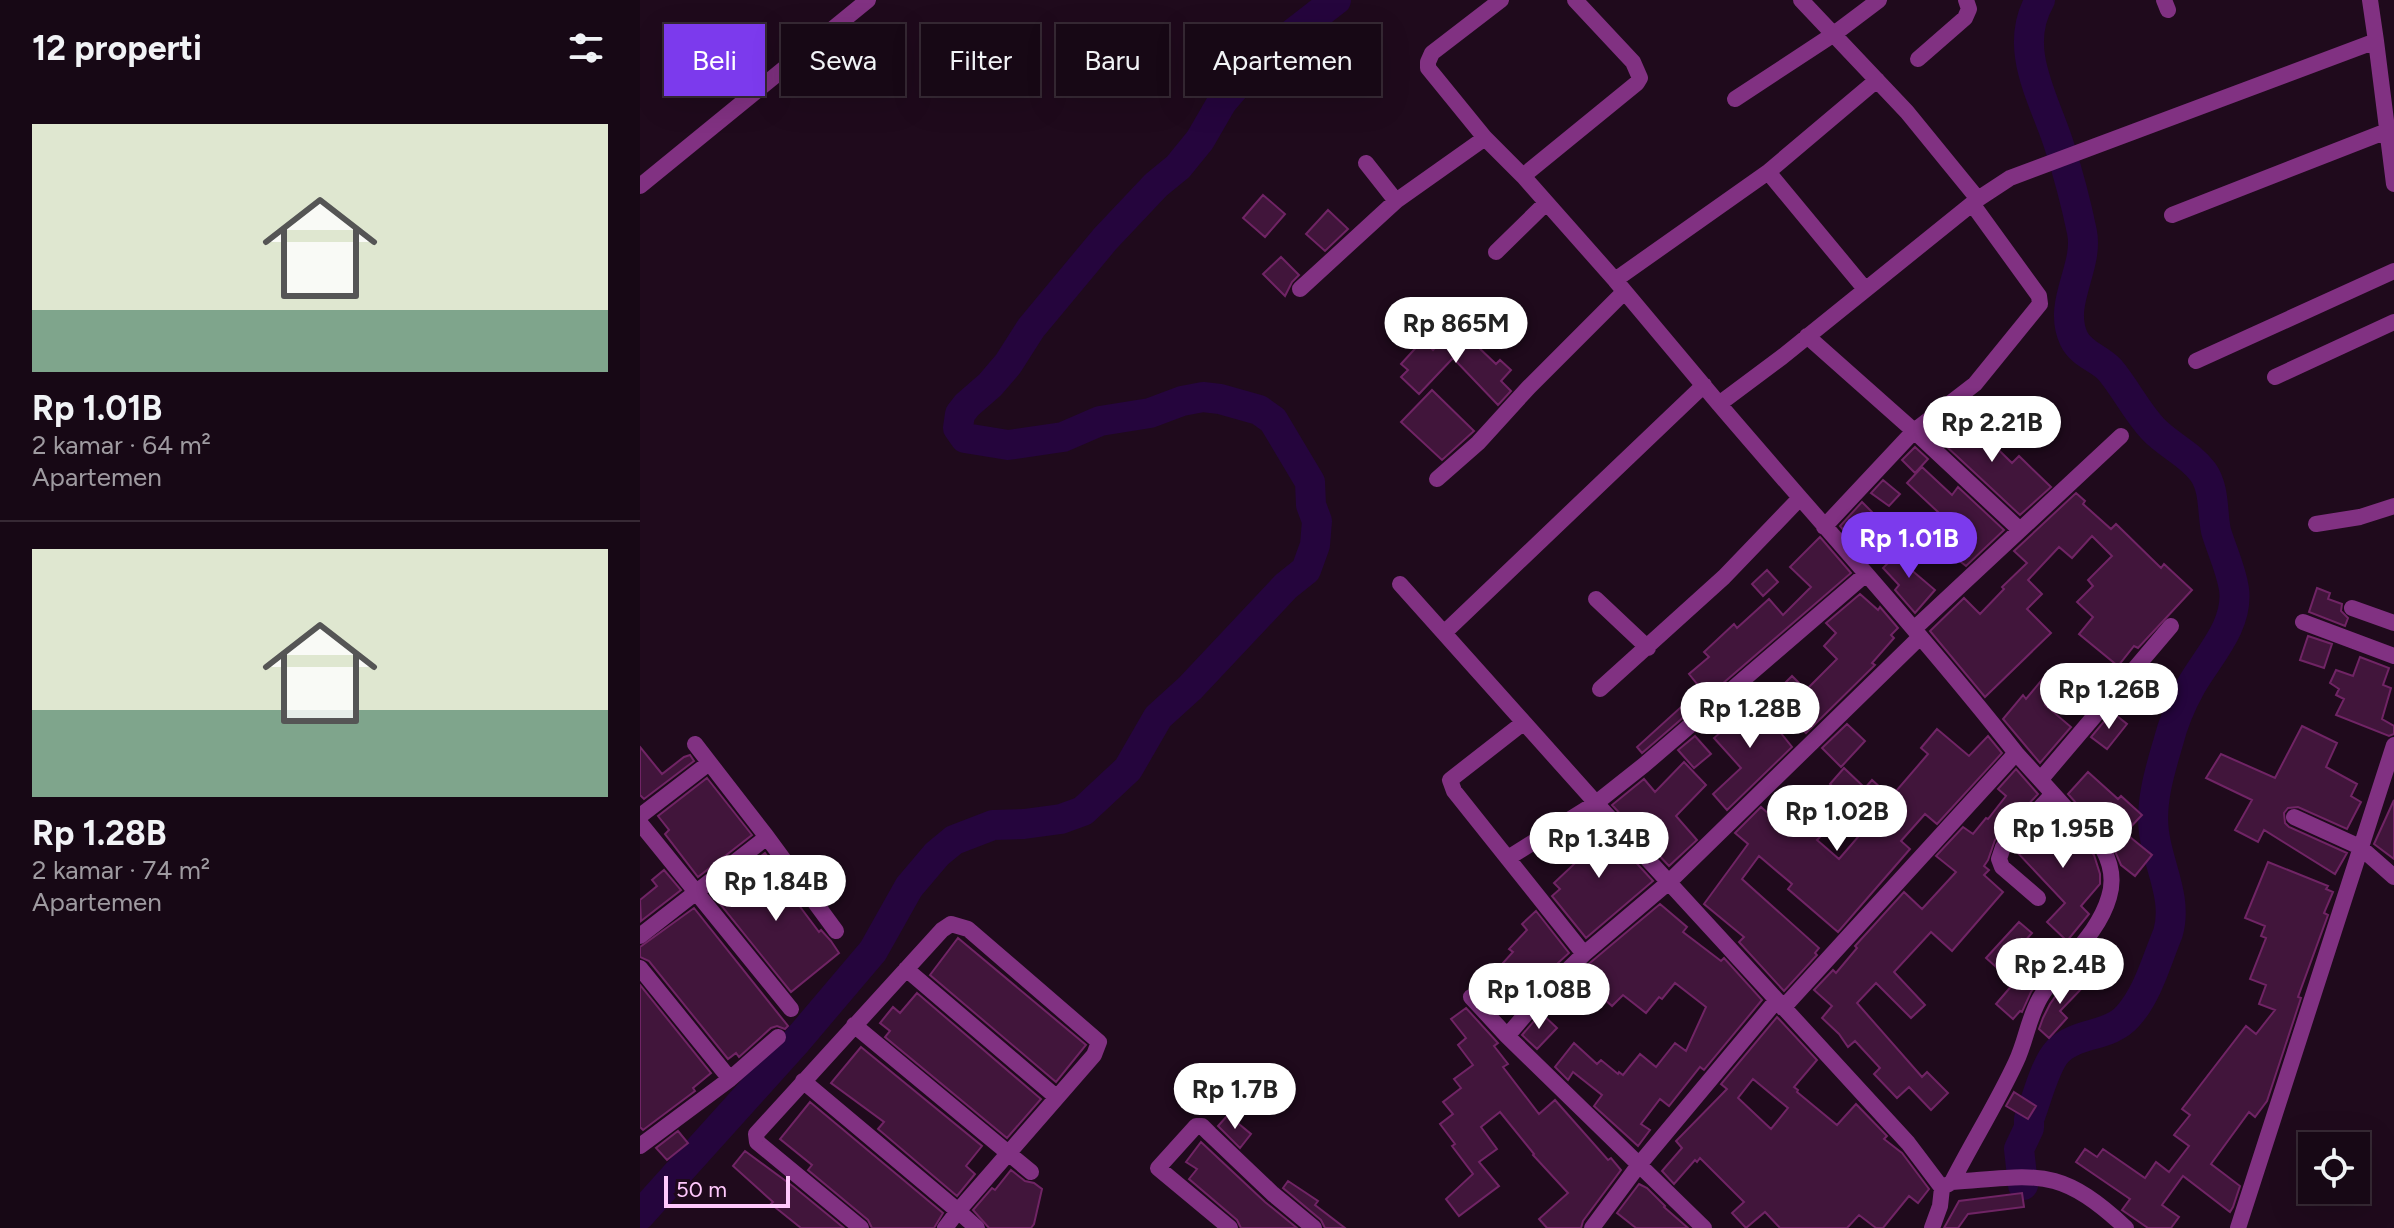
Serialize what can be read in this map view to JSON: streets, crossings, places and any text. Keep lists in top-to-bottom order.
{
  "scale_bar": "50 m",
  "page": {
    "heading": "12 properti",
    "chip": [
      "Beli",
      "Sewa",
      "Filter",
      "Baru",
      "Apartemen"
    ],
    "list": [
      {
        "name": "Rp 1.01B",
        "note": "2 kamar · 64 m² · Apartemen"
      },
      {
        "name": "Rp 1.28B",
        "note": "2 kamar · 74 m² · Apartemen"
      }
    ],
    "price": [
      "Rp 865M",
      "Rp 2.21B",
      "Rp 1.01B",
      "Rp 1.26B",
      "Rp 1.28B",
      "Rp 1.02B",
      "Rp 1.95B",
      "Rp 1.34B",
      "Rp 1.84B",
      "Rp 2.4B",
      "Rp 1.08B",
      "Rp 1.7B"
    ],
    "scale": "50 m"
  }
}
